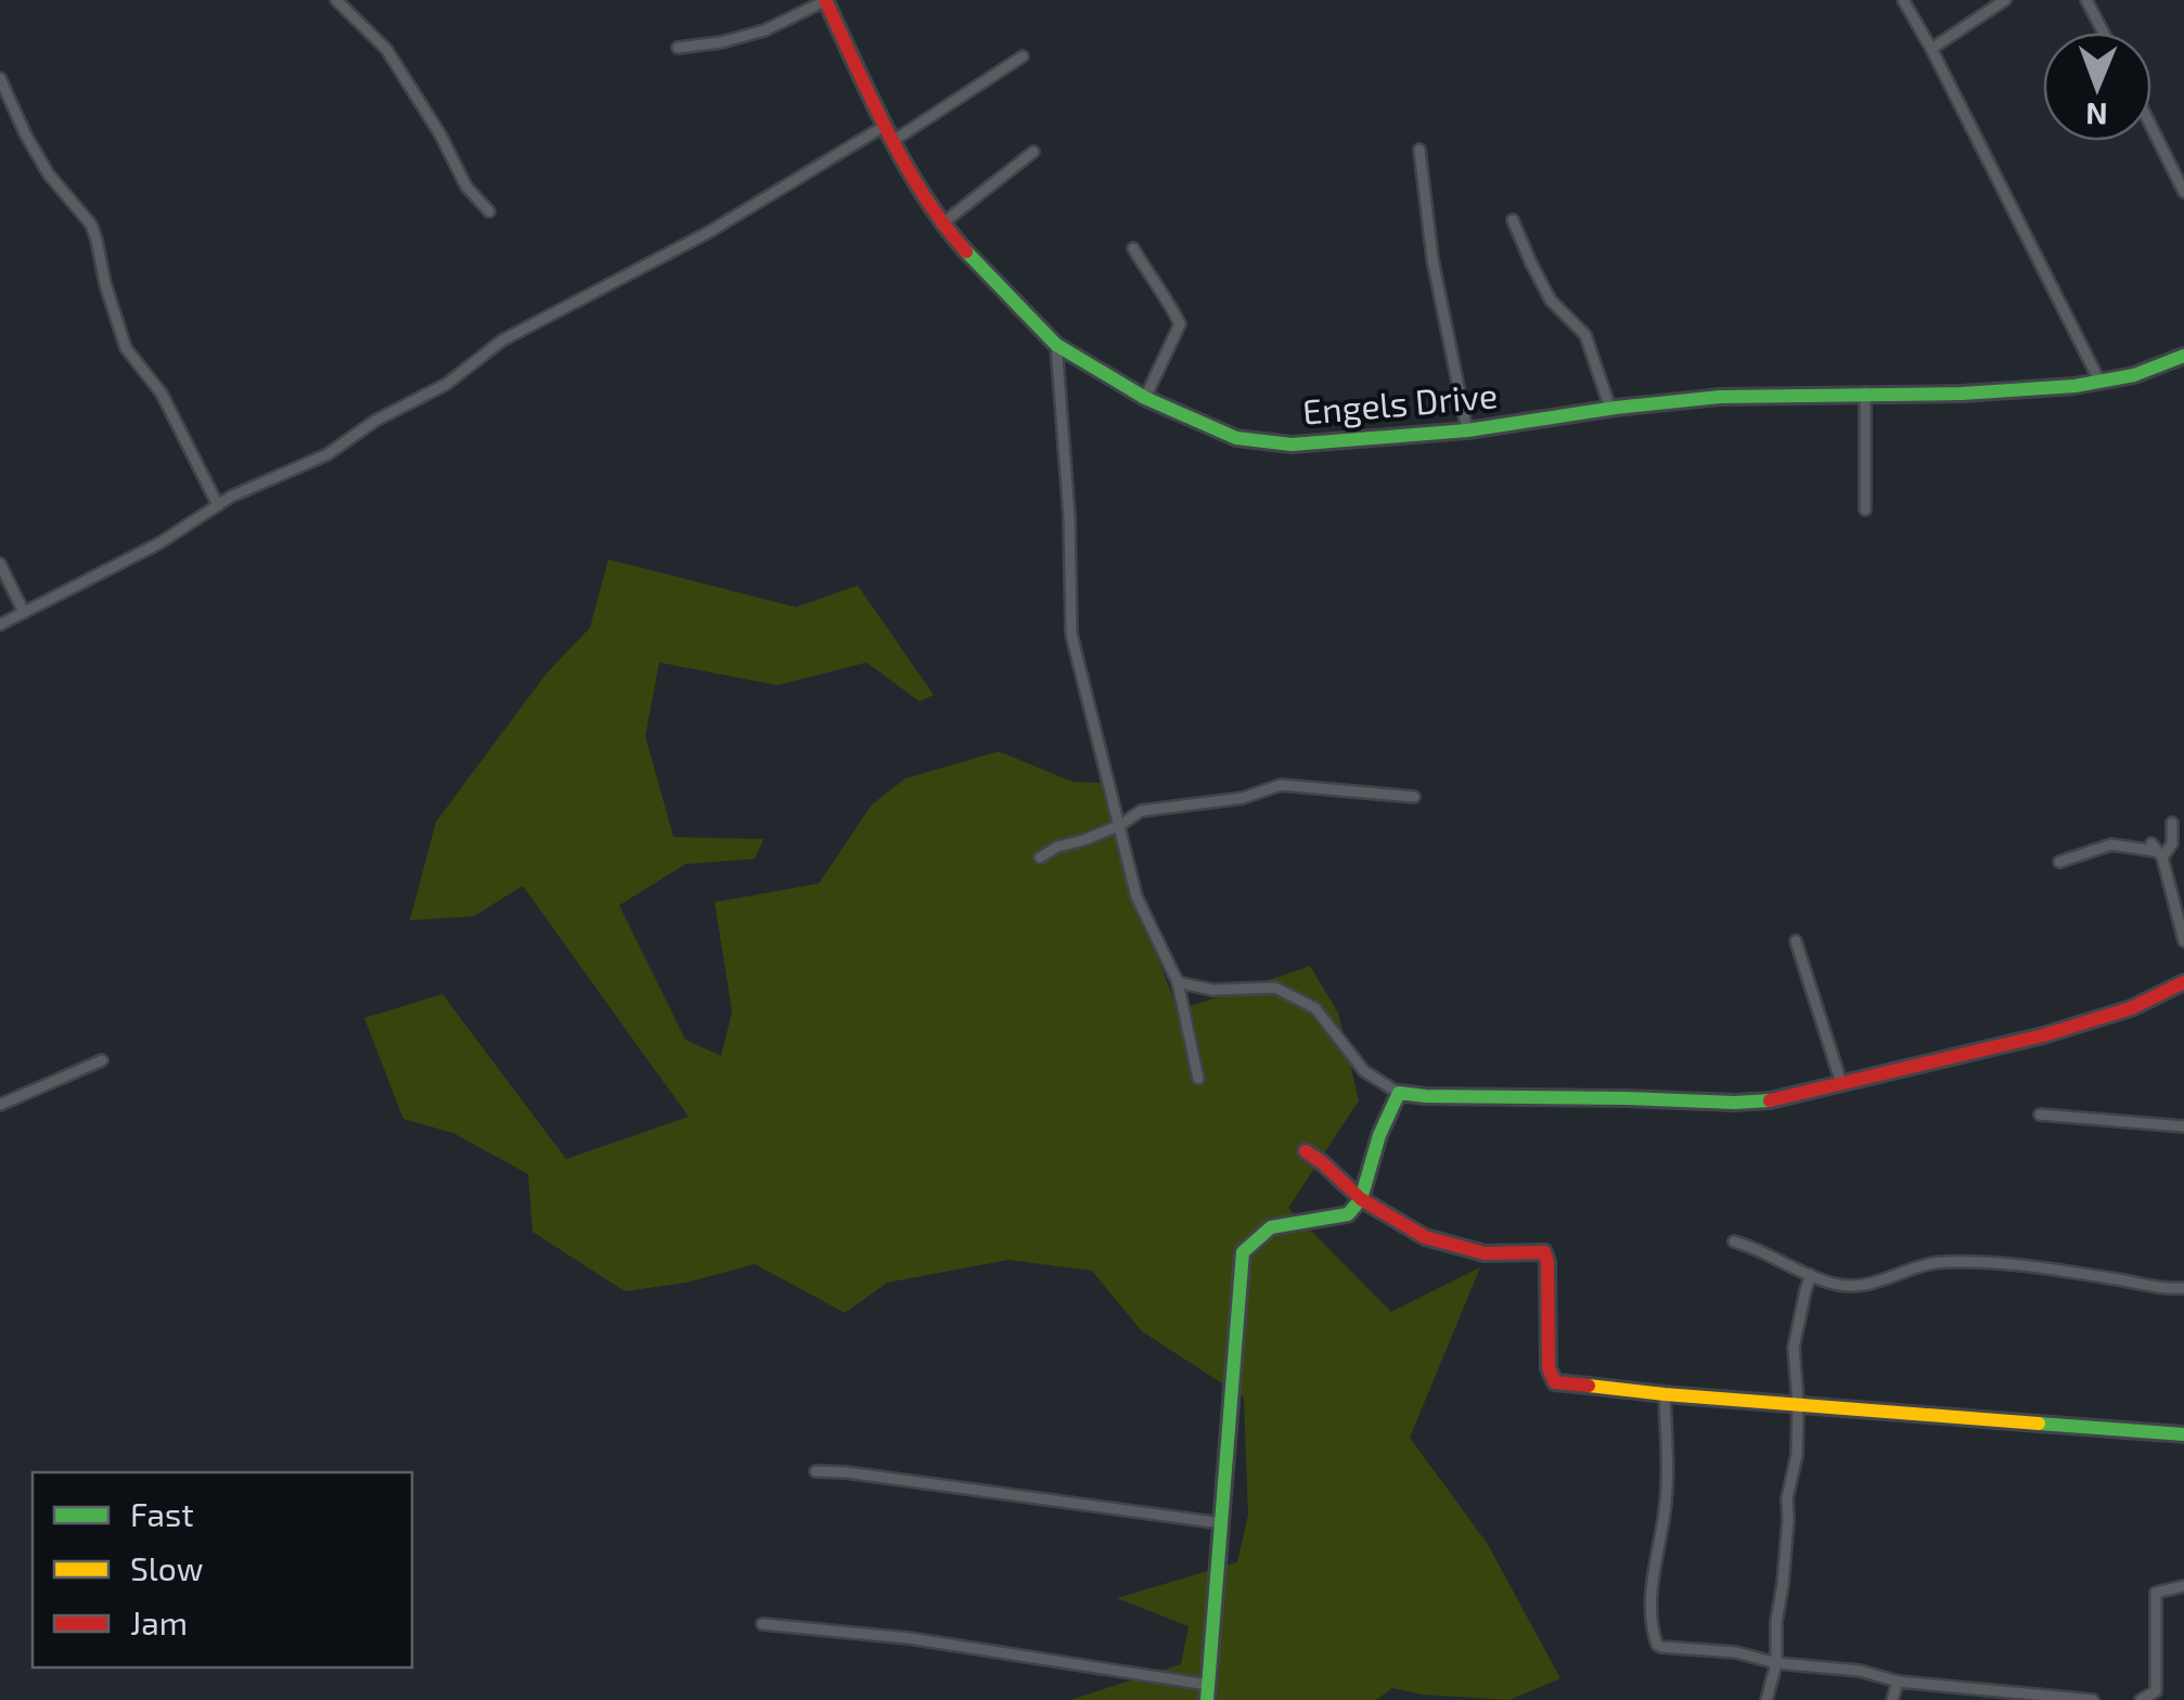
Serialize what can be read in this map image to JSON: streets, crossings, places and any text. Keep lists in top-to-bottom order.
{
  "streets": {
    "street": ["Engels Drive"]
  },
  "legend": ["Fast", "Slow", "Jam"],
  "north": "bottom"
}
